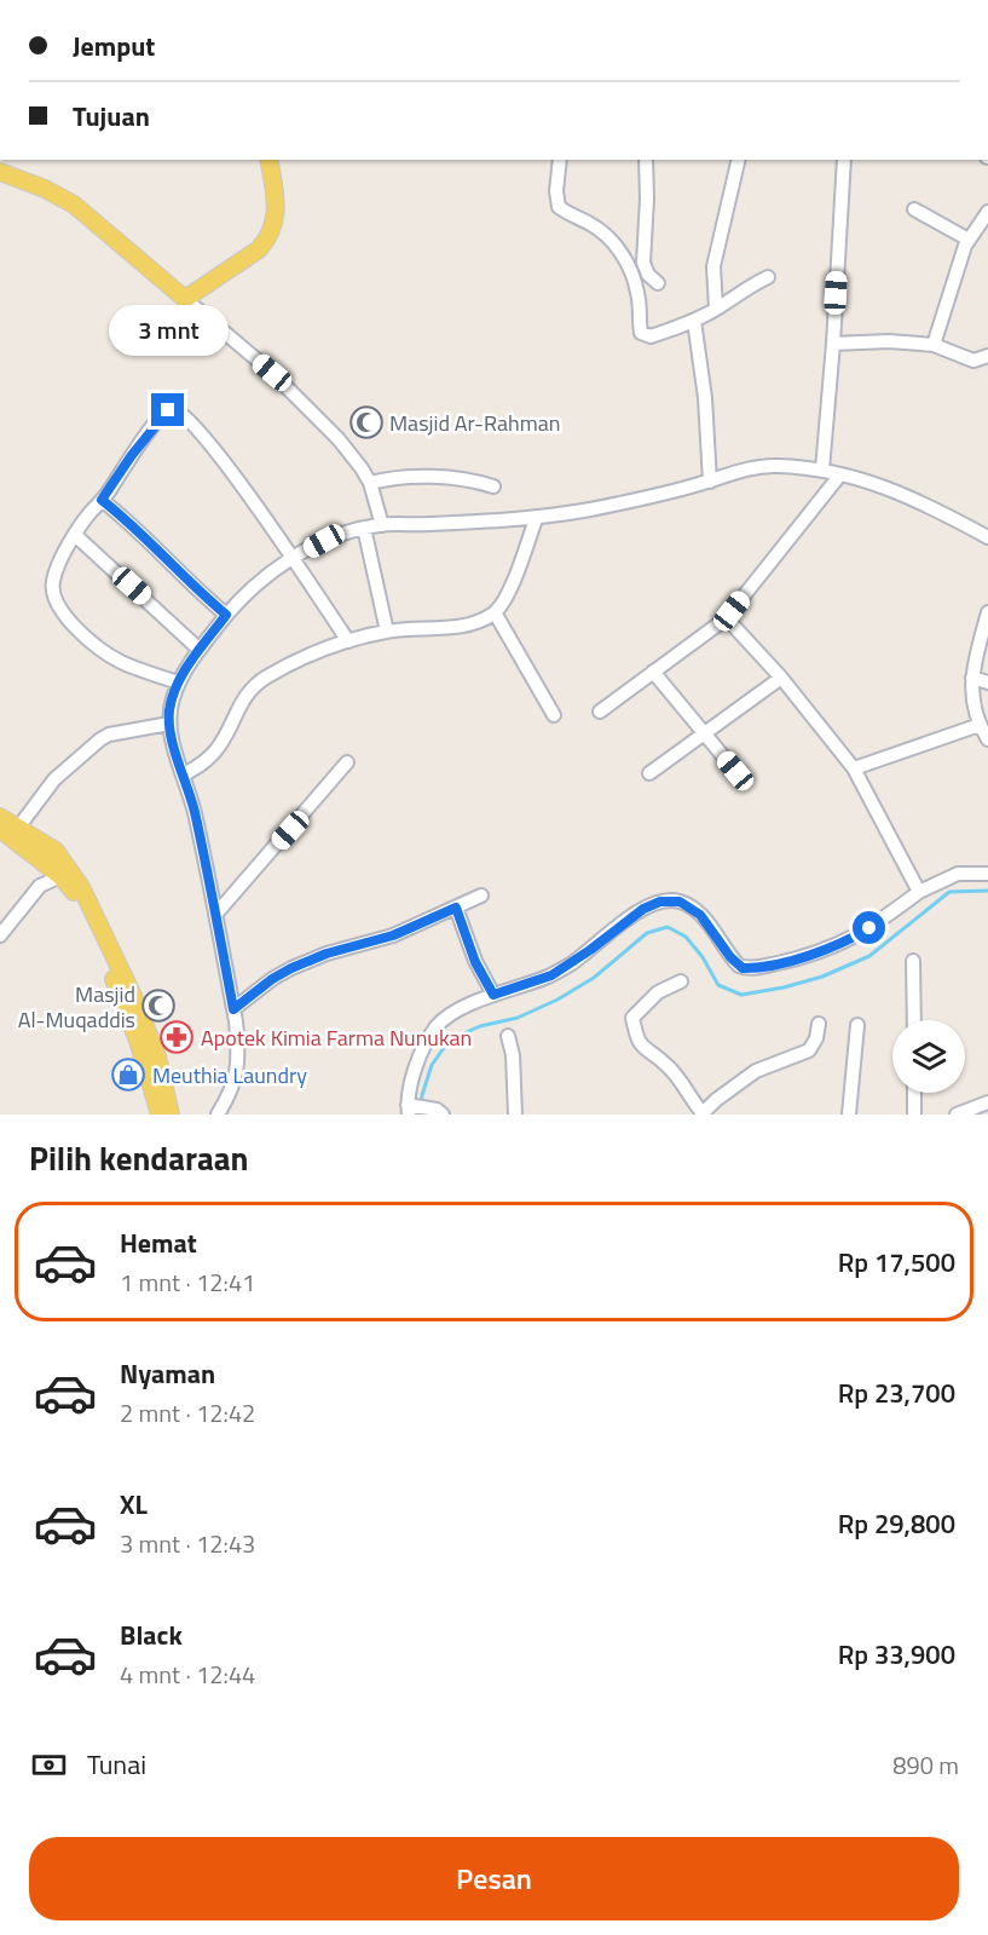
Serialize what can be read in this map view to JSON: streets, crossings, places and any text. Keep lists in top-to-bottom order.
{
  "places": {
    "mosque": ["Masjid Ar-Rahman", "Masjid Al-Muqaddis"],
    "pharmacy": ["Apotek Kimia Farma Nunukan"],
    "shop": ["Meuthia Laundry"]
  },
  "page": {
    "banner": ["Jemput", "Tujuan"],
    "bubble": "3 mnt",
    "heading": "Pilih kendaraan",
    "list": [
      {
        "name": "Hemat",
        "note": "1 mnt · 12:41",
        "value": "Rp 17,500"
      },
      {
        "name": "Nyaman",
        "note": "2 mnt · 12:42",
        "value": "Rp 23,700"
      },
      {
        "name": "XL",
        "note": "3 mnt · 12:43",
        "value": "Rp 29,800"
      },
      {
        "name": "Black",
        "note": "4 mnt · 12:44",
        "value": "Rp 33,900"
      }
    ],
    "pay": ["Tunai", "890 m"],
    "buttons": "Pesan"
  }
}
